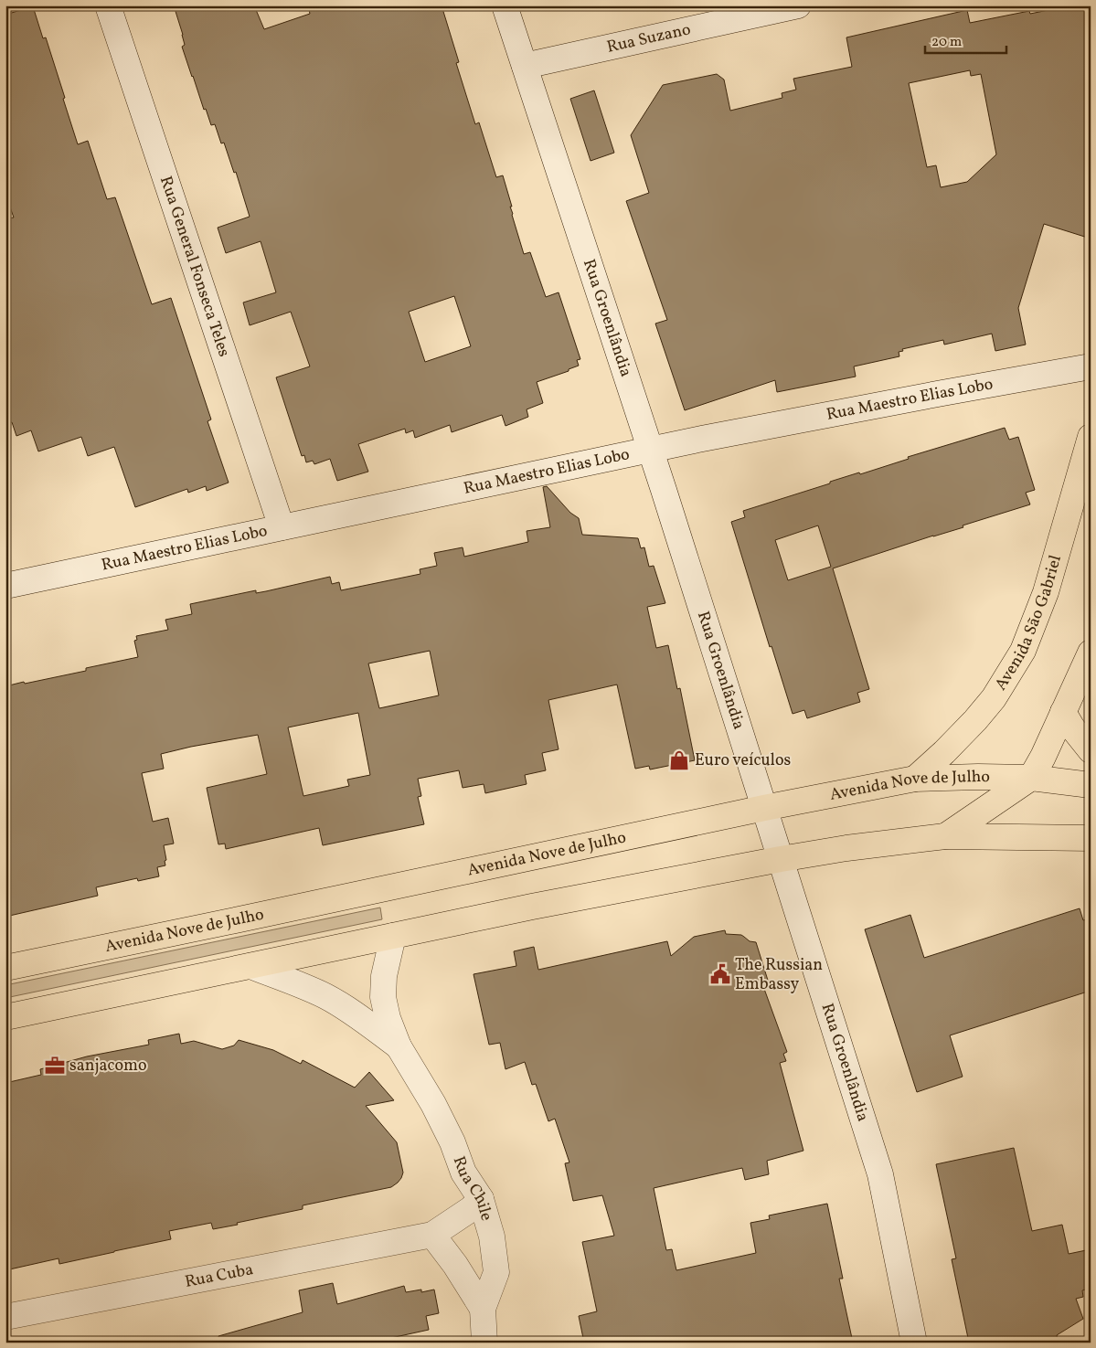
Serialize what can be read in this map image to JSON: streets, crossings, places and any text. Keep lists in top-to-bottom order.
{
  "streets": {
    "main road": ["Avenida São Gabriel", "Avenida Nove de Julho"],
    "street": [
      "Rua Suzano",
      "Rua General Fonseca Teles",
      "Rua Groenlândia",
      "Rua Maestro Elias Lobo",
      "Rua Chile",
      "Rua Cuba"
    ]
  },
  "crossings": [
    ["Rua Suzano", "Rua Groenlândia"],
    ["Rua General Fonseca Teles", "Rua Maestro Elias Lobo"],
    ["Rua Groenlândia", "Rua Maestro Elias Lobo"],
    ["Rua Groenlândia", "Avenida Nove de Julho"],
    ["Avenida São Gabriel", "Avenida Nove de Julho"],
    ["Rua Chile", "Rua Cuba"]
  ],
  "places": {
    "shop": ["Euro veículos"],
    "public building": ["The Russian Embassy"],
    "office": ["sanjacomo"]
  },
  "scale_bar": "20 m"
}
